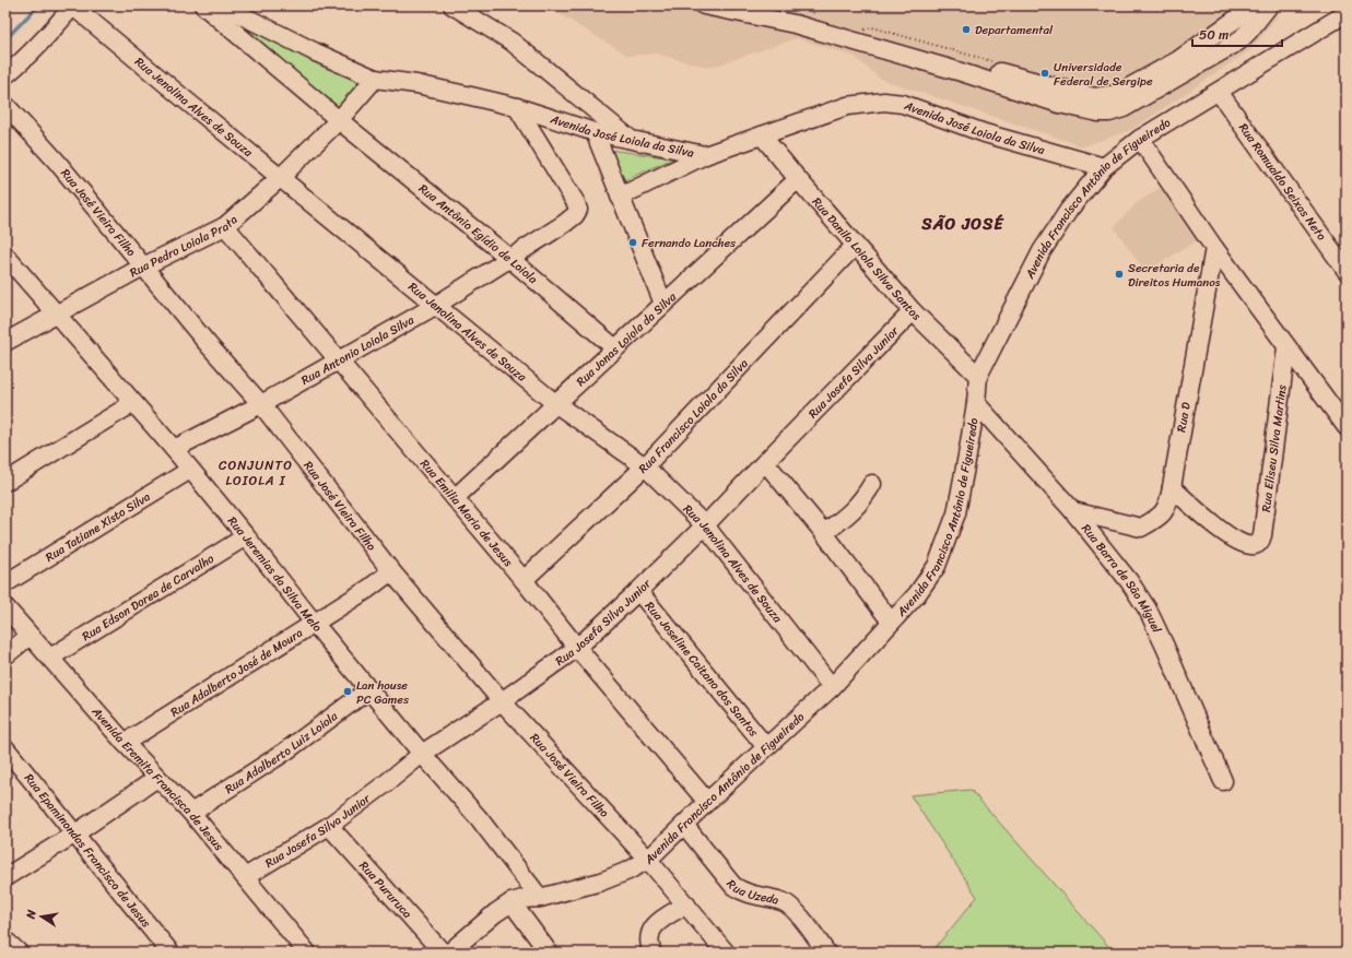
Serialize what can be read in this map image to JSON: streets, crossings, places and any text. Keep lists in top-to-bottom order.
{
  "streets": {
    "street": [
      "Rua Jenolina Alves de Souza",
      "Avenida José Loiola da Silva",
      "Rua Romualdo Seixas Neto",
      "Avenida Francisco Antônio de Figueiredo",
      "Rua José Vieira Filho",
      "Rua Antônio Egídio de Loiola",
      "Rua Pedro Loiola Prata",
      "Rua Danilo Loiola Silva Santos",
      "Rua Jonas Loiola da Silva",
      "Rua Antonio Loiola Silva",
      "Rua Josefa Silva Junior",
      "Rua Francisco Loiola da Silva",
      "Rua D",
      "Rua Eliseu Silva Martins",
      "Rua Emilia Maria de Jesus",
      "Rua Tatiane Xisto Silva",
      "Rua Jeremias da Silva Melo",
      "Rua Barra de São Miguel",
      "Rua Edson Dorea de Carvalho",
      "Rua Joseline Caitano dos Santos",
      "Rua Adalberto José de Moura",
      "Rua Adalberto Luiz Loiola",
      "Avenida Eremita Francisca de Jesus",
      "Rua Epaminondas Francisco de Jesus",
      "Rua Pururuca",
      "Rua Uzeda"
    ]
  },
  "crossings": [
    ["Rua Jenolina Alves de Souza", "Avenida Francisco Antônio de Figueiredo"],
    ["Rua Jenolina Alves de Souza", "Rua Pedro Loiola Prata"],
    ["Rua Jenolina Alves de Souza", "Rua Jonas Loiola da Silva"],
    ["Rua Jenolina Alves de Souza", "Rua Antonio Loiola Silva"],
    ["Rua Jenolina Alves de Souza", "Rua Josefa Silva Junior"],
    ["Rua Jenolina Alves de Souza", "Rua Francisco Loiola da Silva"],
    ["Avenida José Loiola da Silva", "Avenida Francisco Antônio de Figueiredo"],
    ["Avenida José Loiola da Silva", "Rua Pedro Loiola Prata"],
    ["Avenida José Loiola da Silva", "Rua Danilo Loiola Silva Santos"],
    ["Avenida José Loiola da Silva", "Rua Antonio Loiola Silva"],
    ["Rua Romualdo Seixas Neto", "Avenida Francisco Antônio de Figueiredo"],
    ["Avenida Francisco Antônio de Figueiredo", "Rua José Vieira Filho"],
    ["Avenida Francisco Antônio de Figueiredo", "Rua Danilo Loiola Silva Santos"],
    ["Avenida Francisco Antônio de Figueiredo", "Rua Emilia Maria de Jesus"],
    ["Avenida Francisco Antônio de Figueiredo", "Rua Jeremias da Silva Melo"],
    ["Avenida Francisco Antônio de Figueiredo", "Rua Barra de São Miguel"],
    ["Avenida Francisco Antônio de Figueiredo", "Rua Joseline Caitano dos Santos"],
    ["Avenida Francisco Antônio de Figueiredo", "Rua Uzeda"],
    ["Rua José Vieira Filho", "Rua Pedro Loiola Prata"],
    ["Rua José Vieira Filho", "Rua Antonio Loiola Silva"],
    ["Rua José Vieira Filho", "Rua Josefa Silva Junior"],
    ["Rua José Vieira Filho", "Rua Adalberto José de Moura"],
    ["Rua Antônio Egídio de Loiola", "Rua Pedro Loiola Prata"],
    ["Rua Antônio Egídio de Loiola", "Rua Jonas Loiola da Silva"],
    ["Rua Antônio Egídio de Loiola", "Rua Antonio Loiola Silva"],
    ["Rua Pedro Loiola Prata", "Rua Emilia Maria de Jesus"],
    ["Rua Pedro Loiola Prata", "Rua Jeremias da Silva Melo"],
    ["Rua Danilo Loiola Silva Santos", "Rua Jonas Loiola da Silva"],
    ["Rua Danilo Loiola Silva Santos", "Rua Josefa Silva Junior"],
    ["Rua Danilo Loiola Silva Santos", "Rua Francisco Loiola da Silva"],
    ["Rua Jonas Loiola da Silva", "Rua Emilia Maria de Jesus"],
    ["Rua Antonio Loiola Silva", "Rua Emilia Maria de Jesus"],
    ["Rua Antonio Loiola Silva", "Rua Jeremias da Silva Melo"],
    ["Rua Josefa Silva Junior", "Rua Emilia Maria de Jesus"],
    ["Rua Josefa Silva Junior", "Rua Jeremias da Silva Melo"],
    ["Rua Josefa Silva Junior", "Rua Joseline Caitano dos Santos"],
    ["Rua Josefa Silva Junior", "Avenida Eremita Francisca de Jesus"],
    ["Rua Josefa Silva Junior", "Rua Pururuca"],
    ["Rua Francisco Loiola da Silva", "Rua Emilia Maria de Jesus"],
    ["Rua D", "Rua Eliseu Silva Martins"],
    ["Rua D", "Rua Barra de São Miguel"],
    ["Rua Tatiane Xisto Silva", "Rua Jeremias da Silva Melo"],
    ["Rua Jeremias da Silva Melo", "Rua Edson Dorea de Carvalho"],
    ["Rua Jeremias da Silva Melo", "Rua Adalberto José de Moura"],
    ["Rua Jeremias da Silva Melo", "Rua Adalberto Luiz Loiola"],
    ["Rua Edson Dorea de Carvalho", "Avenida Eremita Francisca de Jesus"],
    ["Rua Adalberto José de Moura", "Avenida Eremita Francisca de Jesus"],
    ["Rua Adalberto Luiz Loiola", "Avenida Eremita Francisca de Jesus"]
  ],
  "districts": ["SÃO JOSÉ", "CONJUNTO LOIOLA I"],
  "places": [
    "Departamental",
    "Universidade Federal de Sergipe",
    "Fernando Lanches",
    "Secretaria de Direitos Humanos",
    "Lan house PC Games"
  ],
  "scale_bar": "50 m",
  "north": "left"
}
